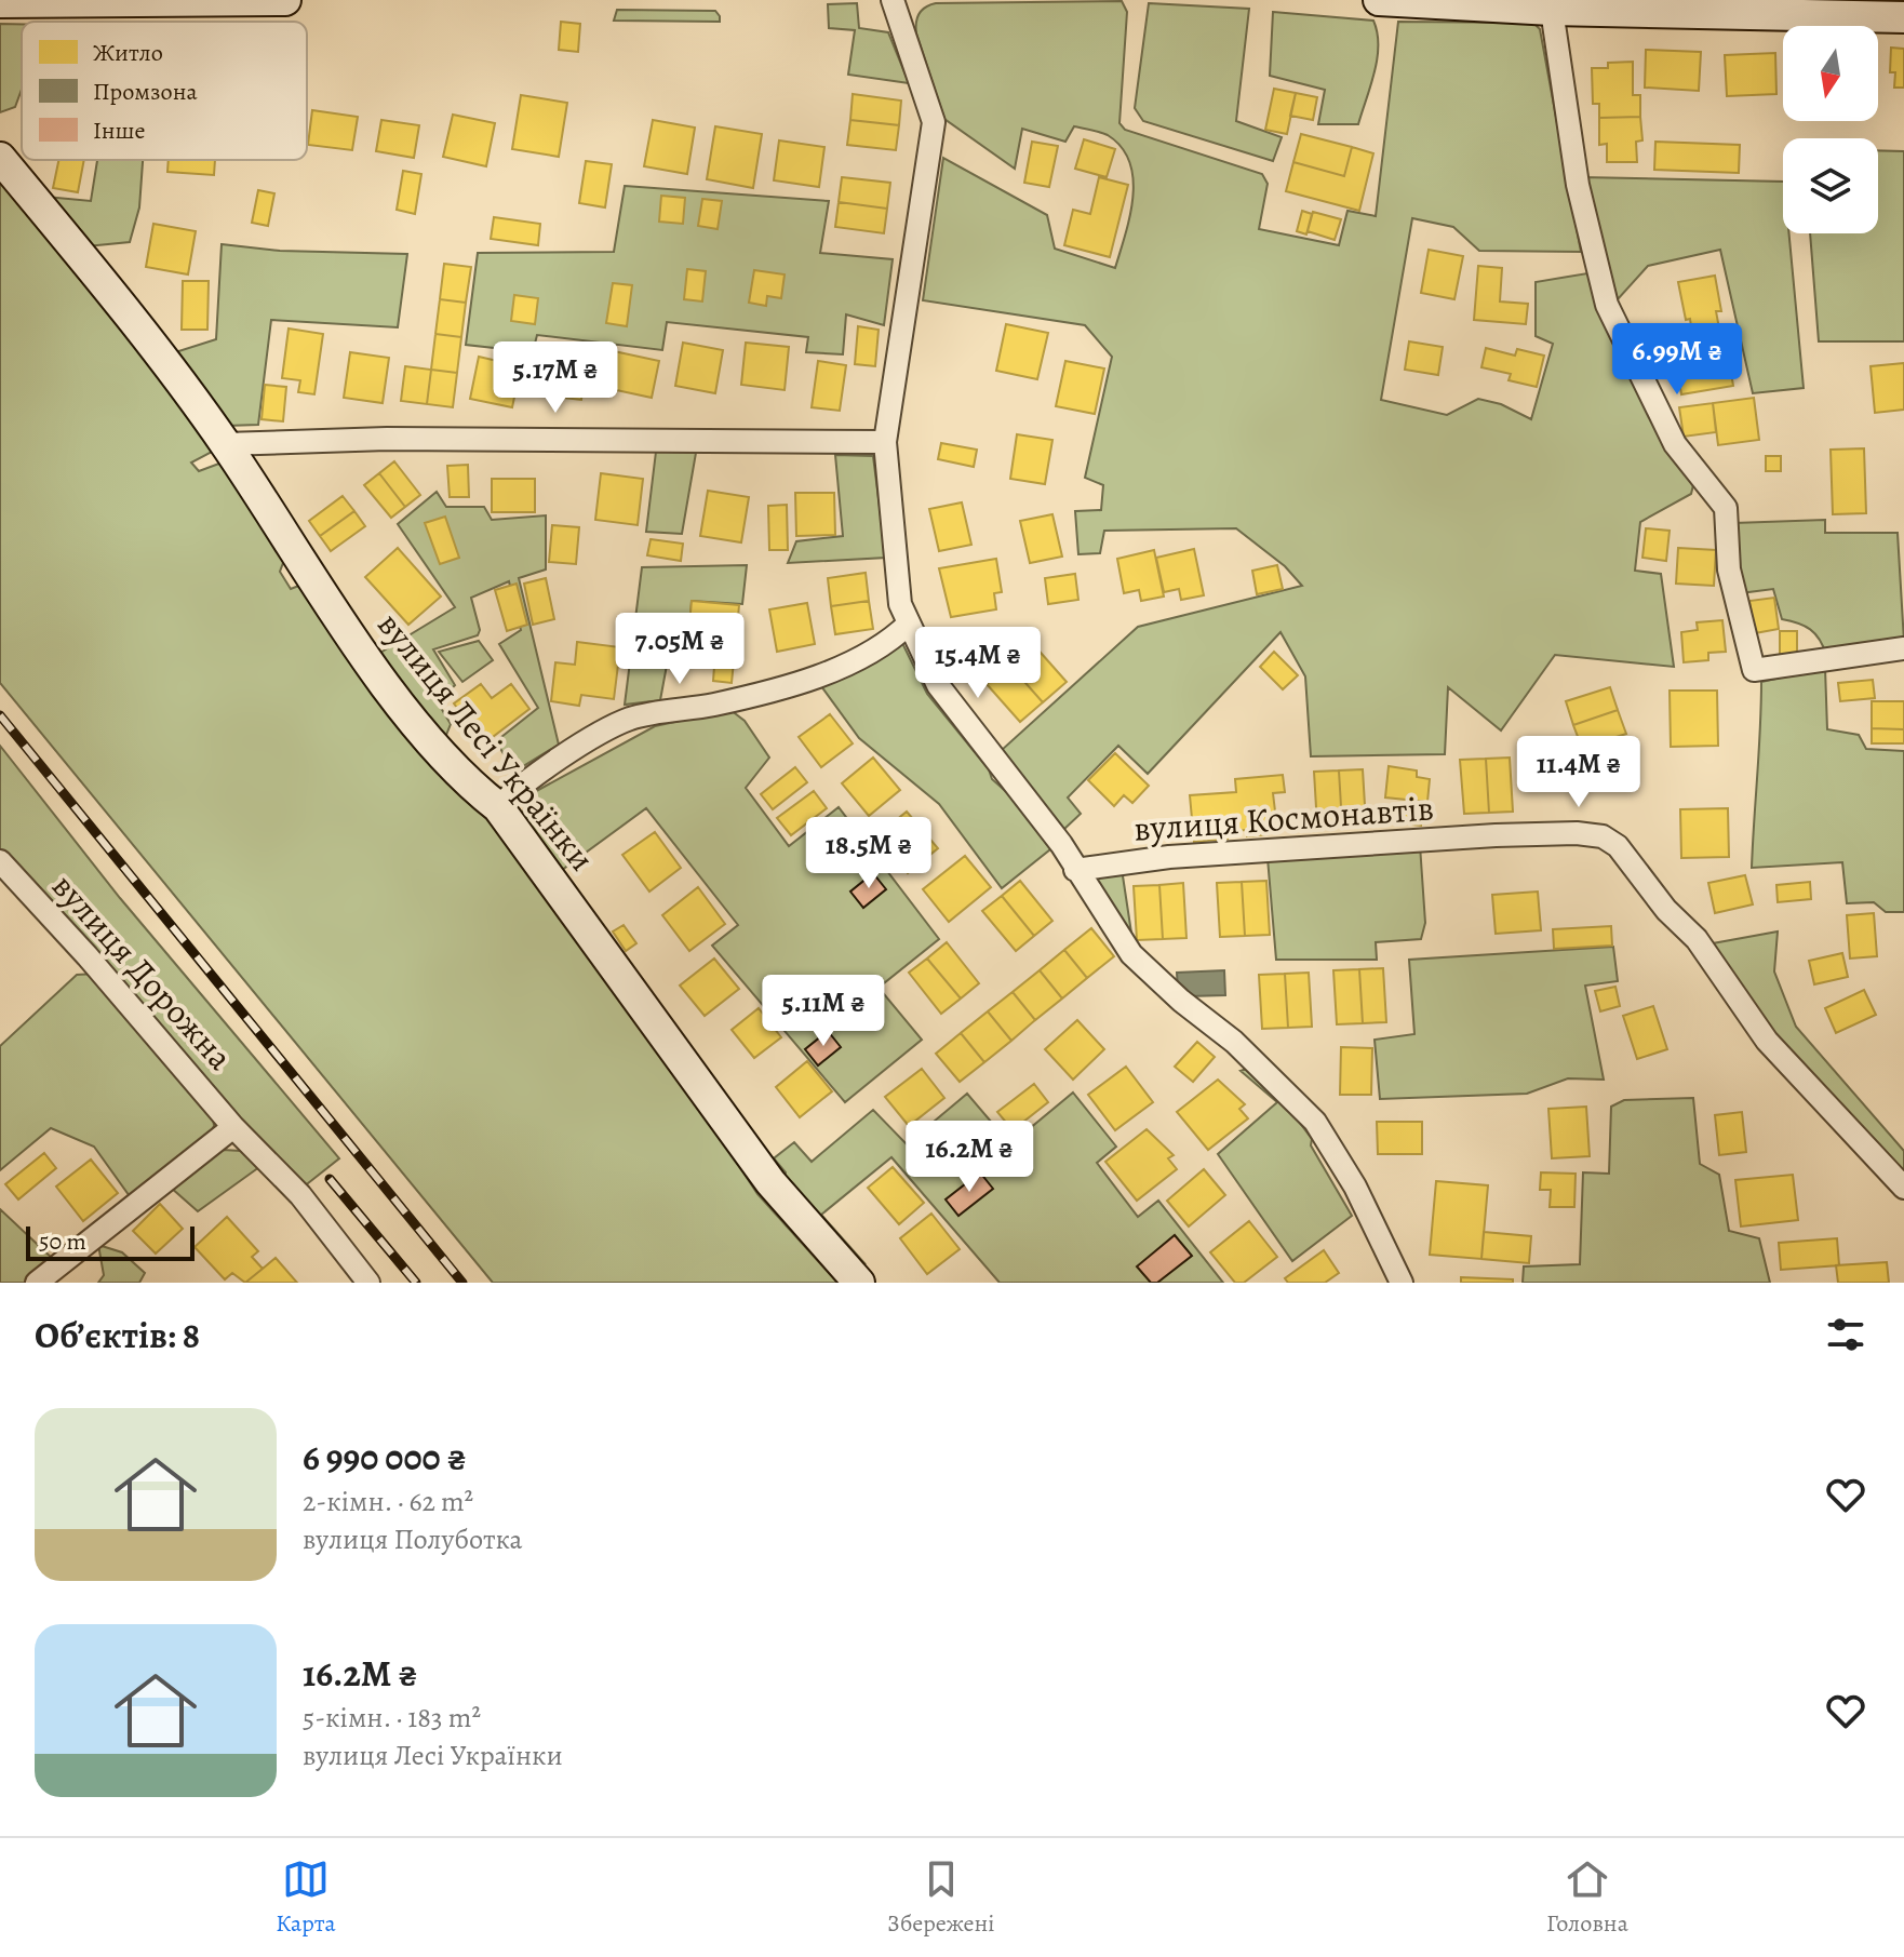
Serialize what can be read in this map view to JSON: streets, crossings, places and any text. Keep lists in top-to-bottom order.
{
  "streets": {
    "street": ["вулиця Лесі Українки", "вулиця Космонавтів", "вулиця Дорожна"]
  },
  "legend": ["Житло", "Промзона", "Інше"],
  "scale_bar": "50 m",
  "north": "bottom",
  "page": {
    "price": [
      "6.99M ₴",
      "5.17M ₴",
      "7.05M ₴",
      "15.4M ₴",
      "11.4M ₴",
      "18.5M ₴",
      "5.11M ₴",
      "16.2M ₴"
    ],
    "scale": "50 m",
    "heading": "Об’єктів: 8",
    "list": [
      {
        "name": "6 990 000 ₴",
        "note": "2-кімн. · 62 m² · вулиця Полуботка"
      },
      {
        "name": "16.2M ₴",
        "note": "5-кімн. · 183 m² · вулиця Лесі Українки"
      }
    ],
    "tabs": ["Карта", "Збережені", "Головна"]
  }
}
